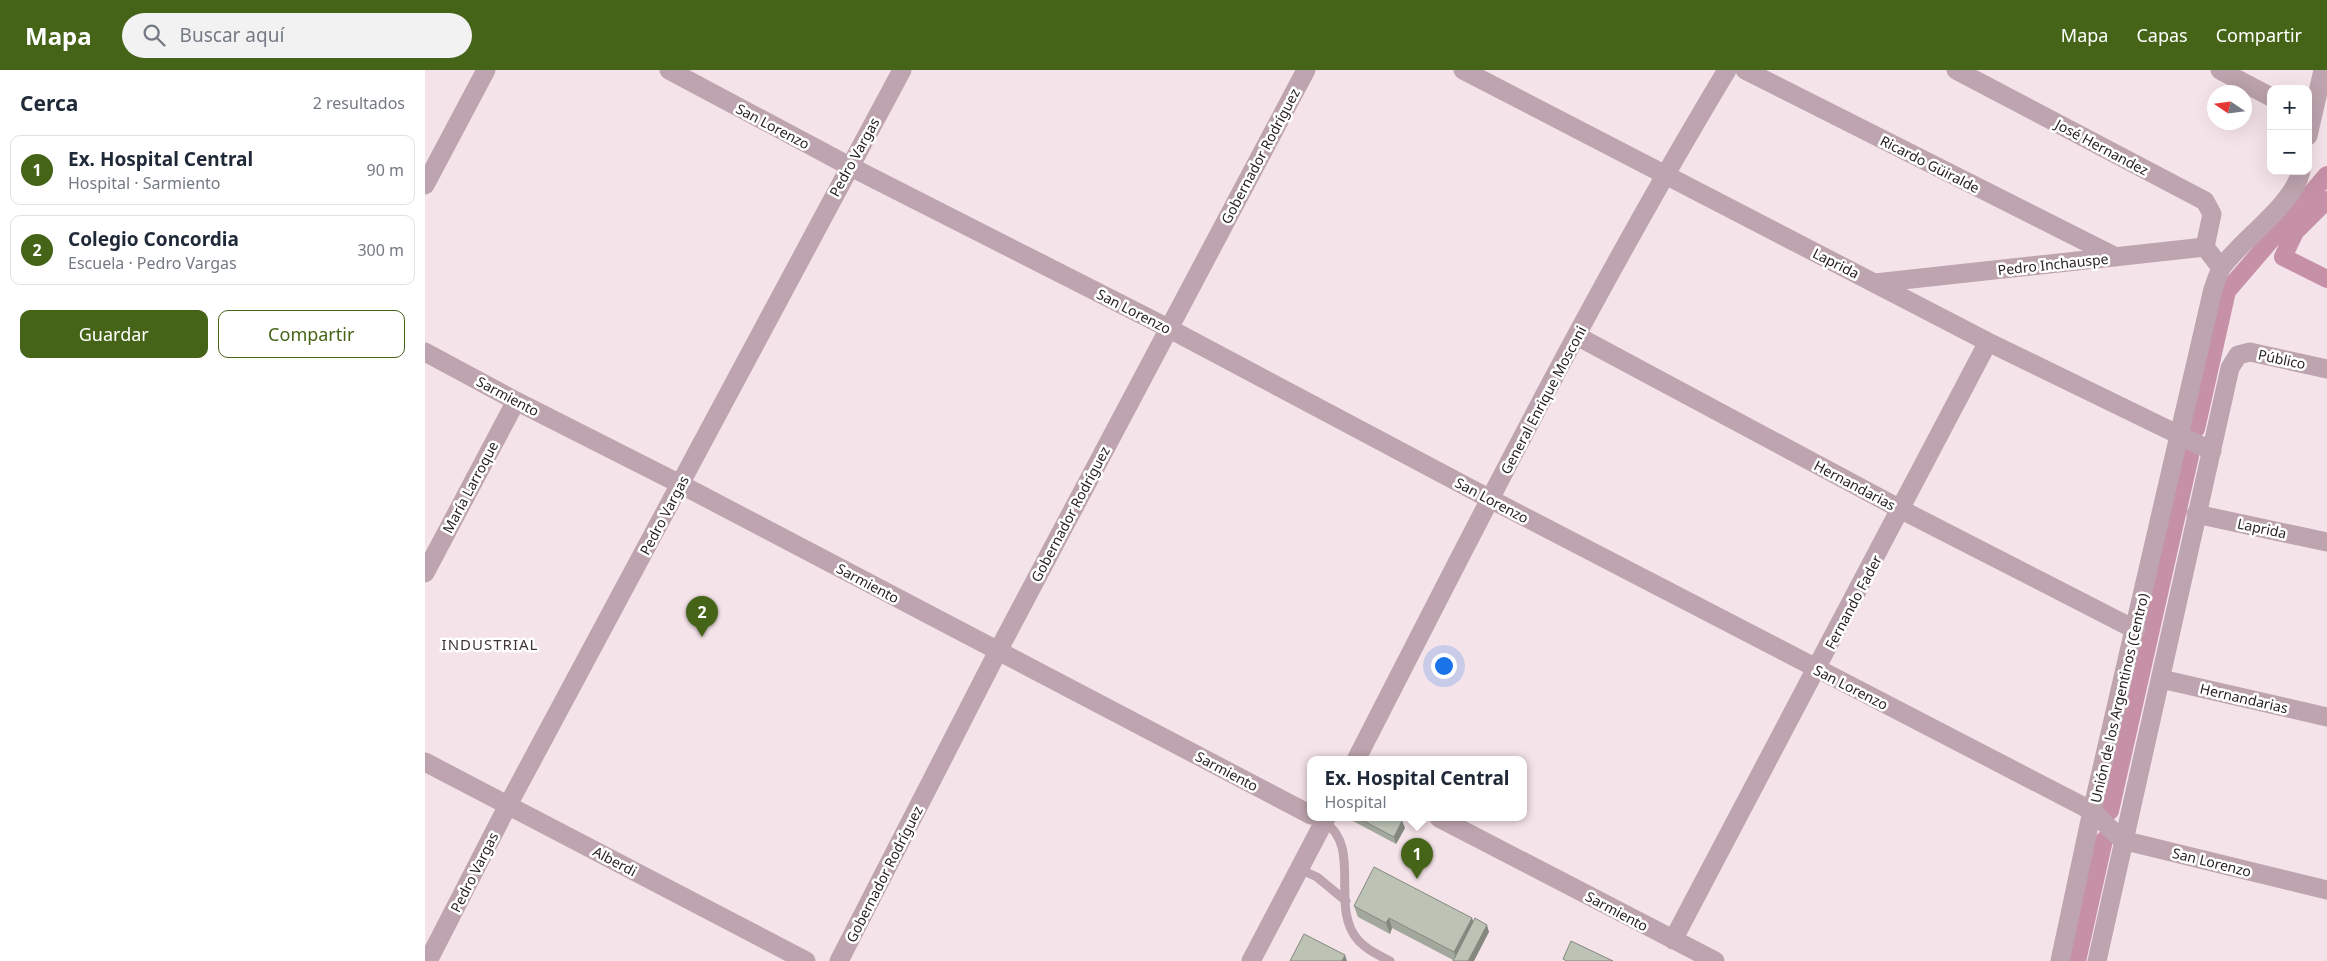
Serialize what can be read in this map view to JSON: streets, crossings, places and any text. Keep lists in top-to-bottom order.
{
  "streets": {
    "street": [
      "San Lorenzo",
      "José Hernandez",
      "Gobernador Rodríguez",
      "Pedro Vargas",
      "Ricardo Güiralde",
      "Laprida",
      "Pedro Inchauspe",
      "Público",
      "Sarmiento",
      "General Enrique Mosconi",
      "Hernandarias",
      "María Larroque",
      "Fernando Fader",
      "Unión de los Argentinos (Centro)",
      "Alberdi"
    ]
  },
  "crossings": [
    ["San Lorenzo", "Gobernador Rodríguez"],
    ["San Lorenzo", "Pedro Vargas"],
    ["San Lorenzo", "General Enrique Mosconi"],
    ["San Lorenzo", "Fernando Fader"],
    ["San Lorenzo", "Unión de los Argentinos (Centro)"],
    ["José Hernandez", "Pedro Inchauspe"],
    ["Gobernador Rodríguez", "Sarmiento"],
    ["Pedro Vargas", "Sarmiento"],
    ["Pedro Vargas", "Alberdi"],
    ["Ricardo Güiralde", "Pedro Inchauspe"],
    ["Laprida", "Pedro Inchauspe"],
    ["Laprida", "Público"],
    ["Laprida", "General Enrique Mosconi"],
    ["Laprida", "Fernando Fader"],
    ["Laprida", "Unión de los Argentinos (Centro)"],
    ["Sarmiento", "María Larroque"],
    ["Sarmiento", "Fernando Fader"],
    ["General Enrique Mosconi", "Hernandarias"],
    ["Hernandarias", "Fernando Fader"],
    ["Hernandarias", "Unión de los Argentinos (Centro)"]
  ],
  "districts": ["INDUSTRIAL"],
  "north": "left",
  "page": {
    "header": "Mapa",
    "search": "Buscar aquí",
    "nav": ["Mapa", "Capas", "Compartir"],
    "heading": ["Cerca", "2 resultados"],
    "map_buttons": ["+", "−"],
    "list": [
      {
        "mark": "1",
        "name": "Ex. Hospital Central",
        "note": "Hospital · Sarmiento",
        "value": "90 m"
      },
      {
        "mark": "2",
        "name": "Colegio Concordia",
        "note": "Escuela · Pedro Vargas",
        "value": "300 m"
      }
    ],
    "buttons": ["Guardar", "Compartir"],
    "pins": ["2", "1"],
    "popup": ["Ex. Hospital Central", "Hospital"]
  }
}
